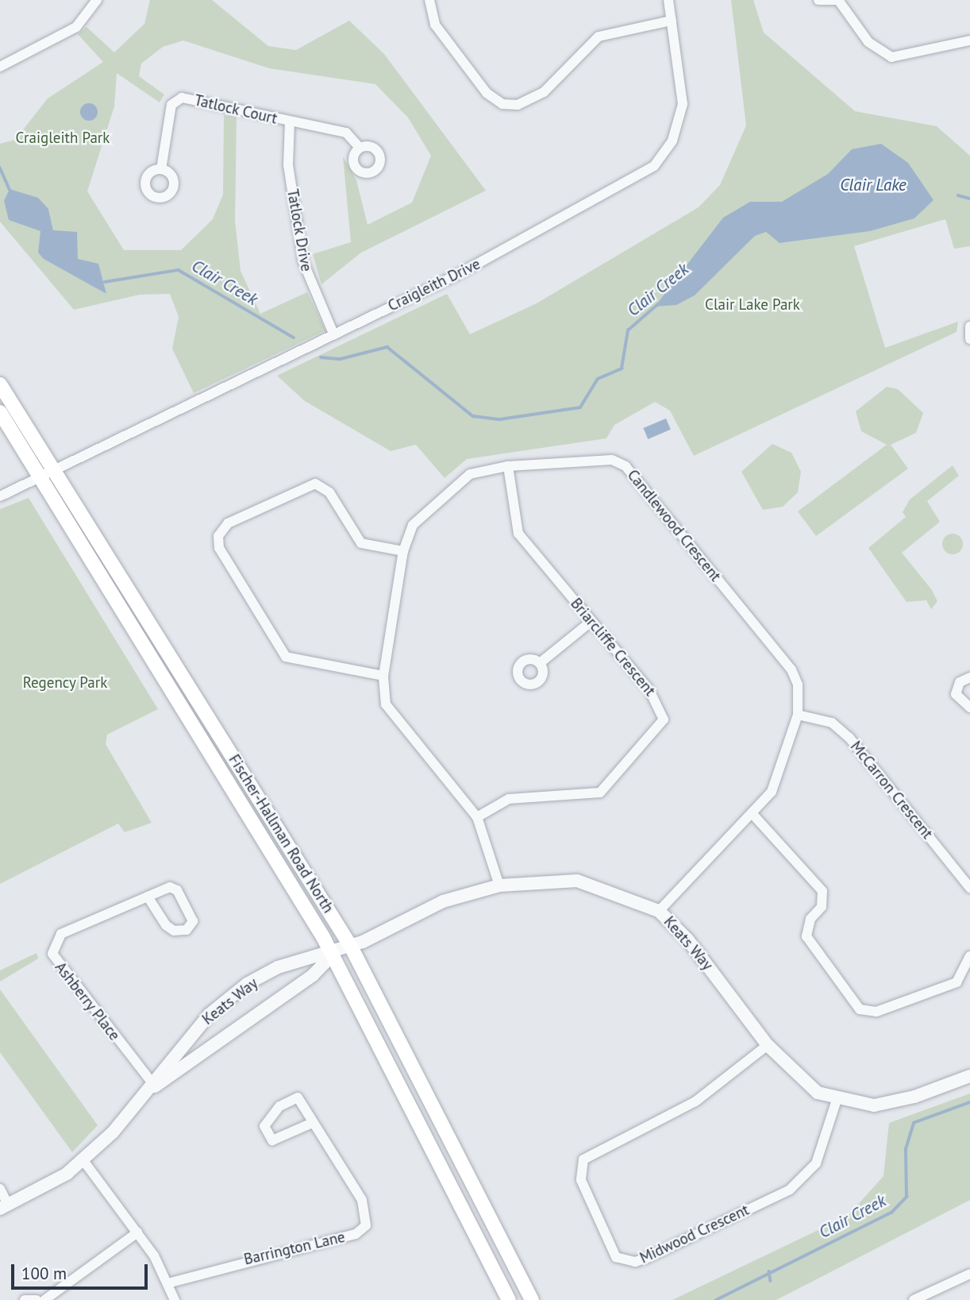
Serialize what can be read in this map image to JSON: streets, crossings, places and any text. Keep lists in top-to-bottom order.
{
  "streets": {
    "main road": ["Fischer-Hallman Road North"],
    "street": [
      "Tatlock Court",
      "Tatlock Drive",
      "Craigleith Drive",
      "Candlewood Crescent",
      "Briarcliffe Crescent",
      "McCarron Crescent",
      "Keats Way",
      "Ashberry Place",
      "Midwood Crescent",
      "Barrington Lane"
    ]
  },
  "crossings": [
    ["Tatlock Court", "Tatlock Drive"],
    ["Tatlock Drive", "Craigleith Drive"],
    ["Craigleith Drive", "Fischer-Hallman Road North"],
    ["Candlewood Crescent", "Briarcliffe Crescent"],
    ["Candlewood Crescent", "McCarron Crescent"],
    ["Candlewood Crescent", "Keats Way"],
    ["Fischer-Hallman Road North", "Keats Way"],
    ["Keats Way", "Ashberry Place"],
    ["Keats Way", "Midwood Crescent"]
  ],
  "water": ["Clair Lake", "Clair Creek"],
  "parks": ["Craigleith Park", "Clair Lake Park", "Regency Park"],
  "scale_bar": "100 m"
}
